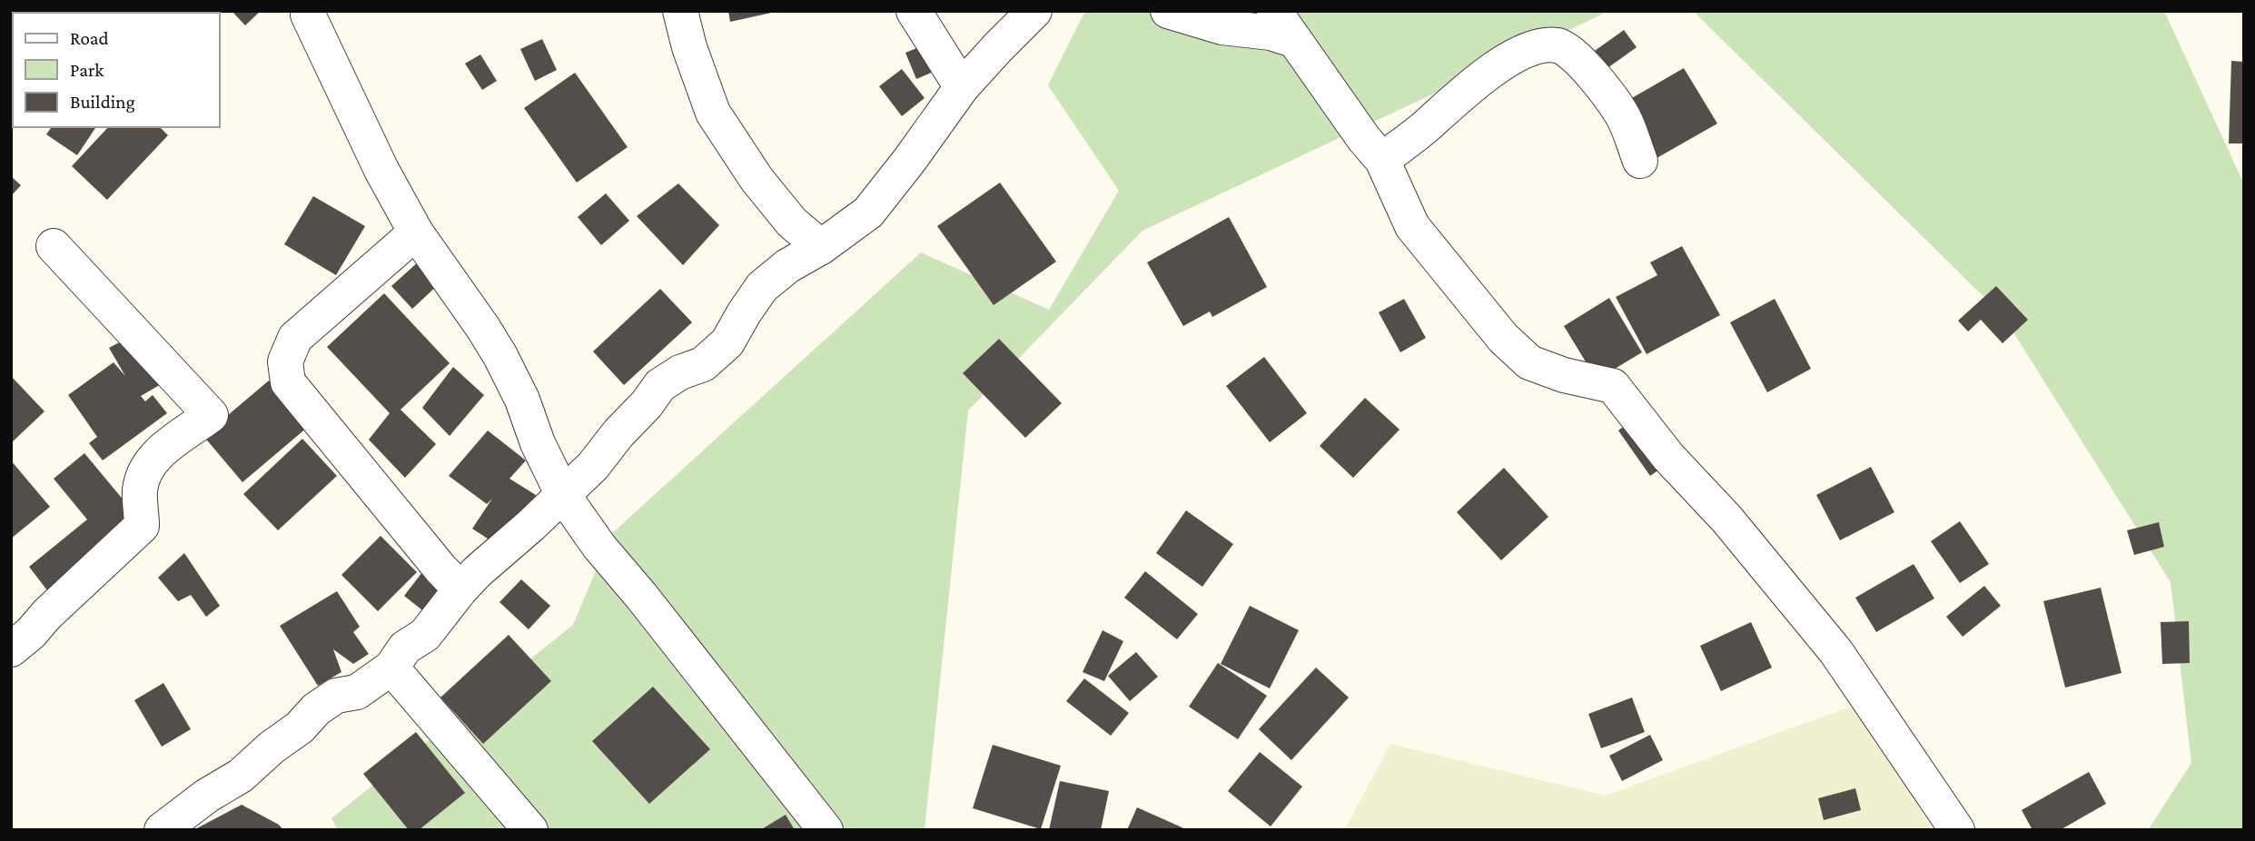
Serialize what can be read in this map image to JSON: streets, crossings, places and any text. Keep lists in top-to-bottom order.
{
  "legend": ["Road", "Park", "Building"]
}
